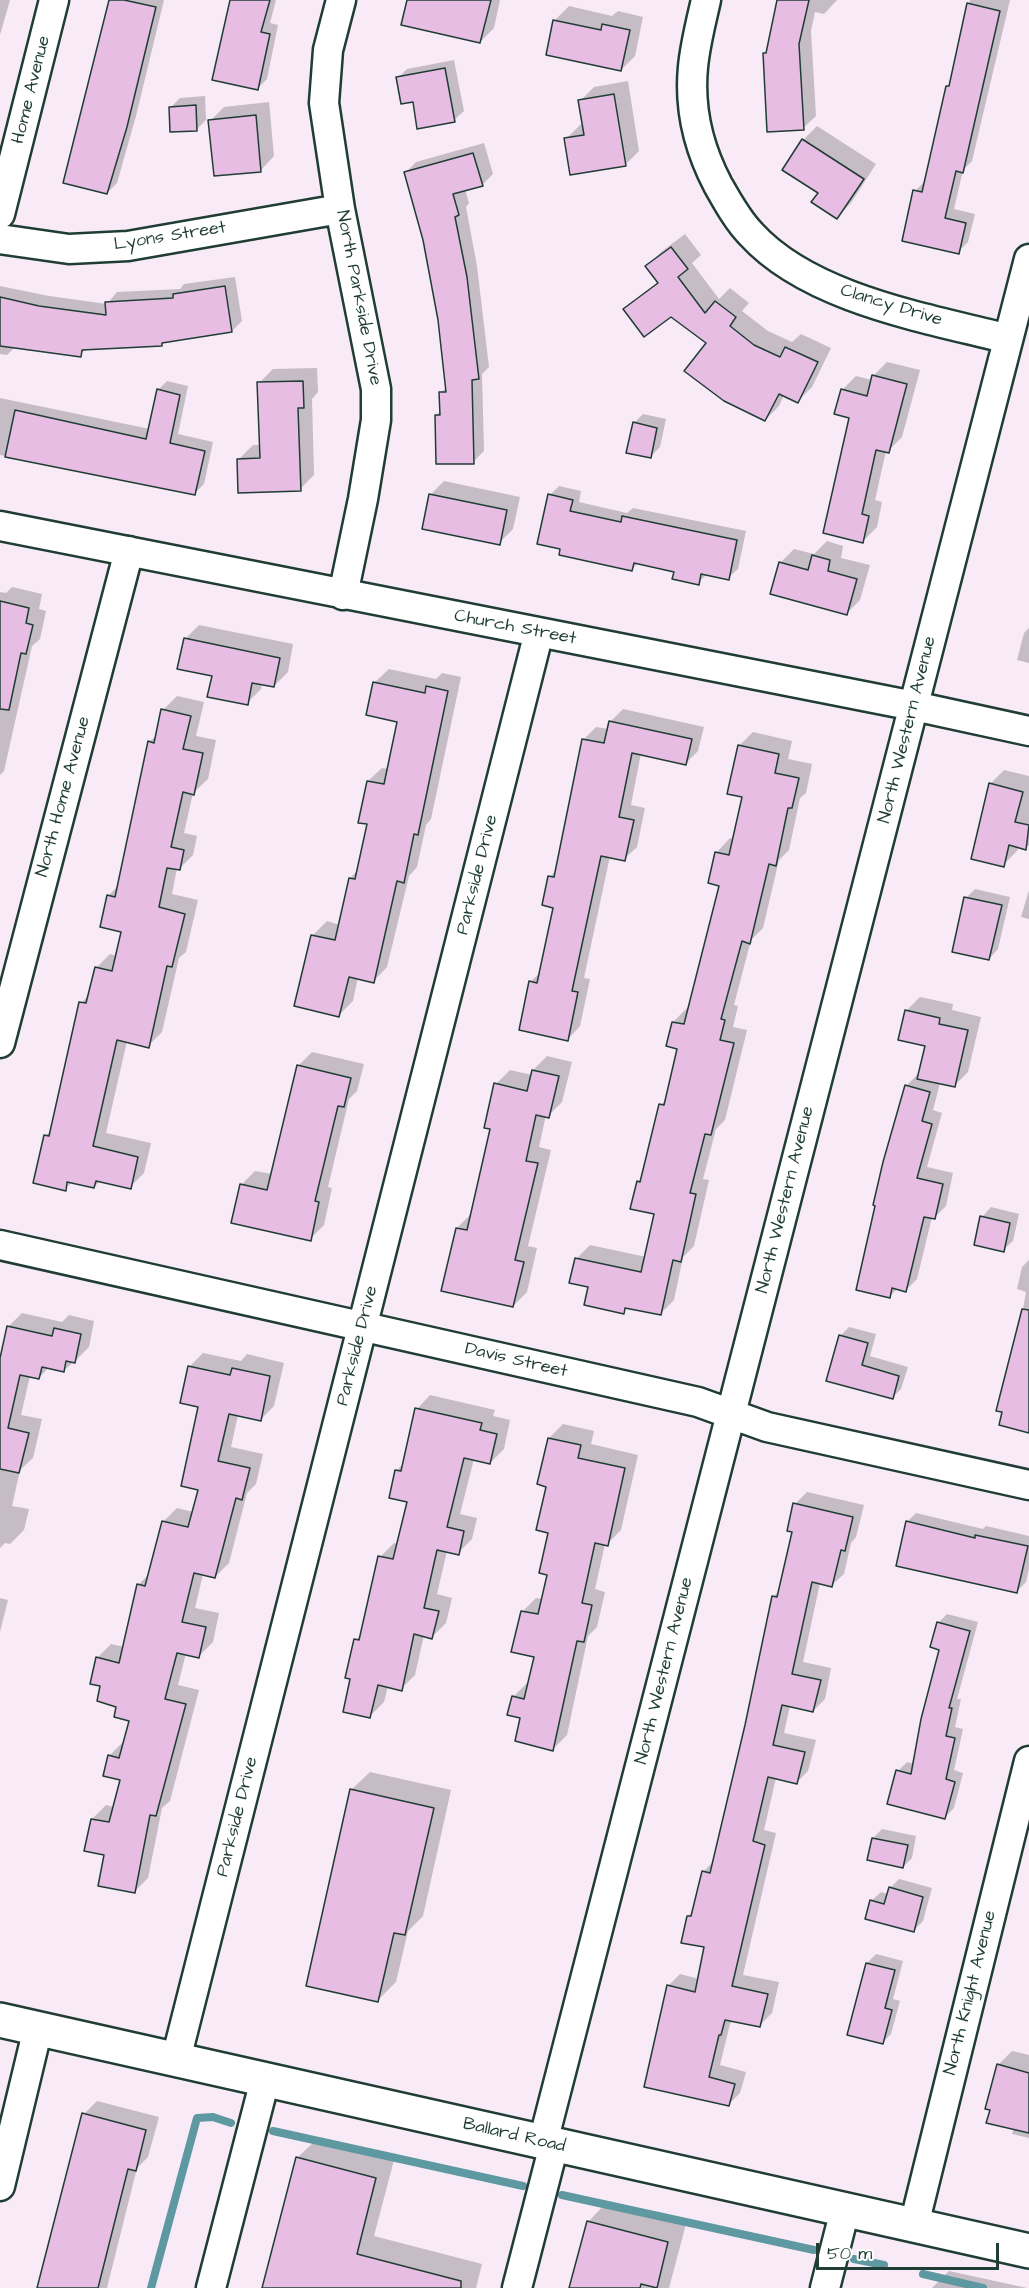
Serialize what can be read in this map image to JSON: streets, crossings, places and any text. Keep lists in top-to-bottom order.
{
  "streets": {
    "street": [
      "Home Avenue",
      "Lyons Street",
      "North Parkside Drive",
      "Clancy Drive",
      "Church Street",
      "North Western Avenue",
      "North Home Avenue",
      "Parkside Drive",
      "Davis Street",
      "North Knight Avenue",
      "Ballard Road"
    ]
  },
  "crossings": [
    ["Lyons Street", "North Parkside Drive"],
    ["North Parkside Drive", "Church Street"],
    ["Clancy Drive", "North Western Avenue"],
    ["Church Street", "North Western Avenue"],
    ["Church Street", "North Home Avenue"],
    ["Church Street", "Parkside Drive"],
    ["North Western Avenue", "Davis Street"],
    ["North Western Avenue", "Ballard Road"],
    ["Parkside Drive", "Davis Street"],
    ["Parkside Drive", "Ballard Road"],
    ["North Knight Avenue", "Ballard Road"]
  ],
  "scale_bar": "50 m"
}
